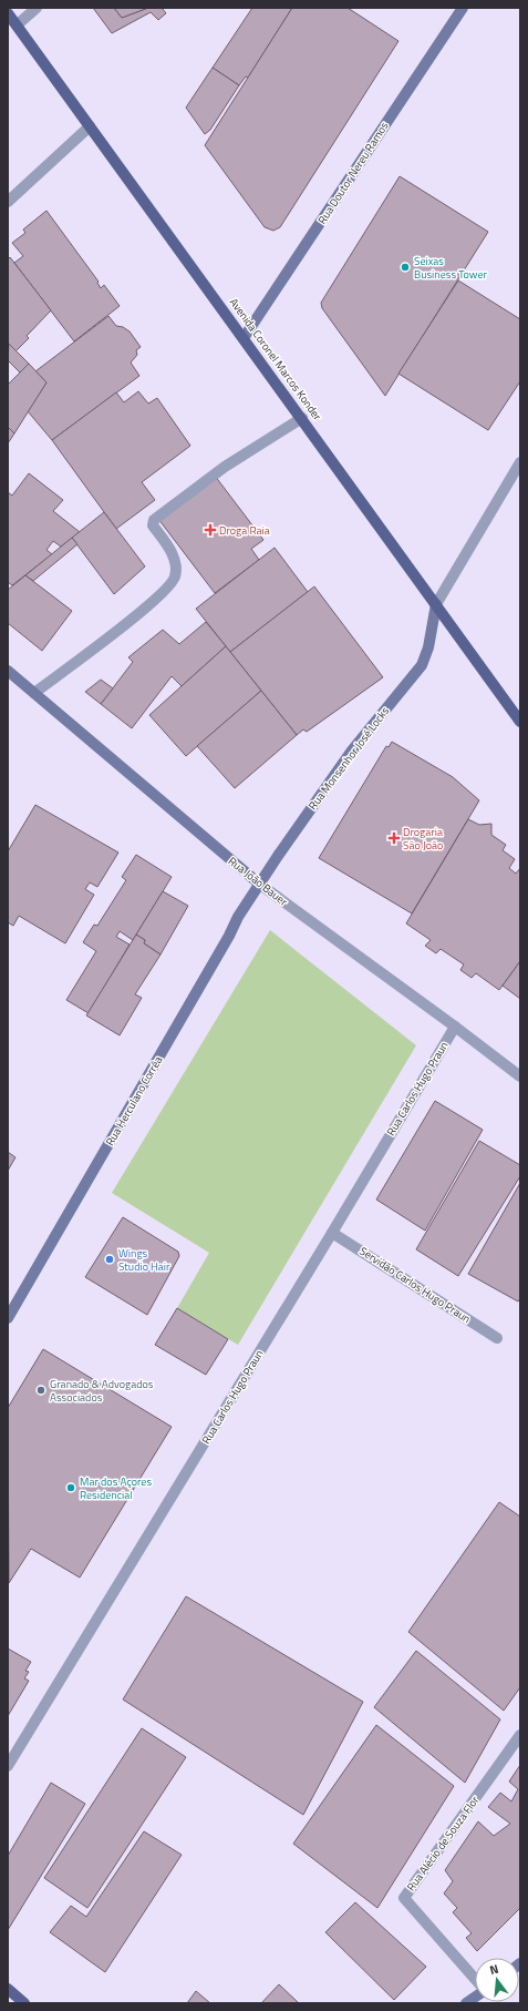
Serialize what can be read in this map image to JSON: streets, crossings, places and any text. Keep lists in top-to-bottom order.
{
  "streets": {
    "main road": ["Avenida Coronel Marcos Konder"],
    "street": [
      "Rua Doutor Nereu Ramos",
      "Rua Monsenhor José Locks",
      "Rua João Bauer",
      "Rua Carlos Hugo Praun",
      "Rua Herculano Corrêa",
      "Servidão Carlos Hugo Praun",
      "Rua Alécio de Souza Flor"
    ]
  },
  "crossings": [
    ["Rua Doutor Nereu Ramos", "Avenida Coronel Marcos Konder"],
    ["Avenida Coronel Marcos Konder", "Rua Monsenhor José Locks"],
    ["Rua Monsenhor José Locks", "Rua João Bauer"],
    ["Rua Monsenhor José Locks", "Rua Herculano Corrêa"],
    ["Rua João Bauer", "Rua Carlos Hugo Praun"],
    ["Rua João Bauer", "Rua Herculano Corrêa"],
    ["Rua Carlos Hugo Praun", "Servidão Carlos Hugo Praun"]
  ],
  "places": {
    "other": [
      "Seixas Business Tower",
      "Wings Studio Hair",
      "Granado & Advogados Associados",
      "Mar dos Açores Residencial"
    ],
    "health": ["Droga Raia", "Drogaria São João"]
  },
  "north": "top"
}
